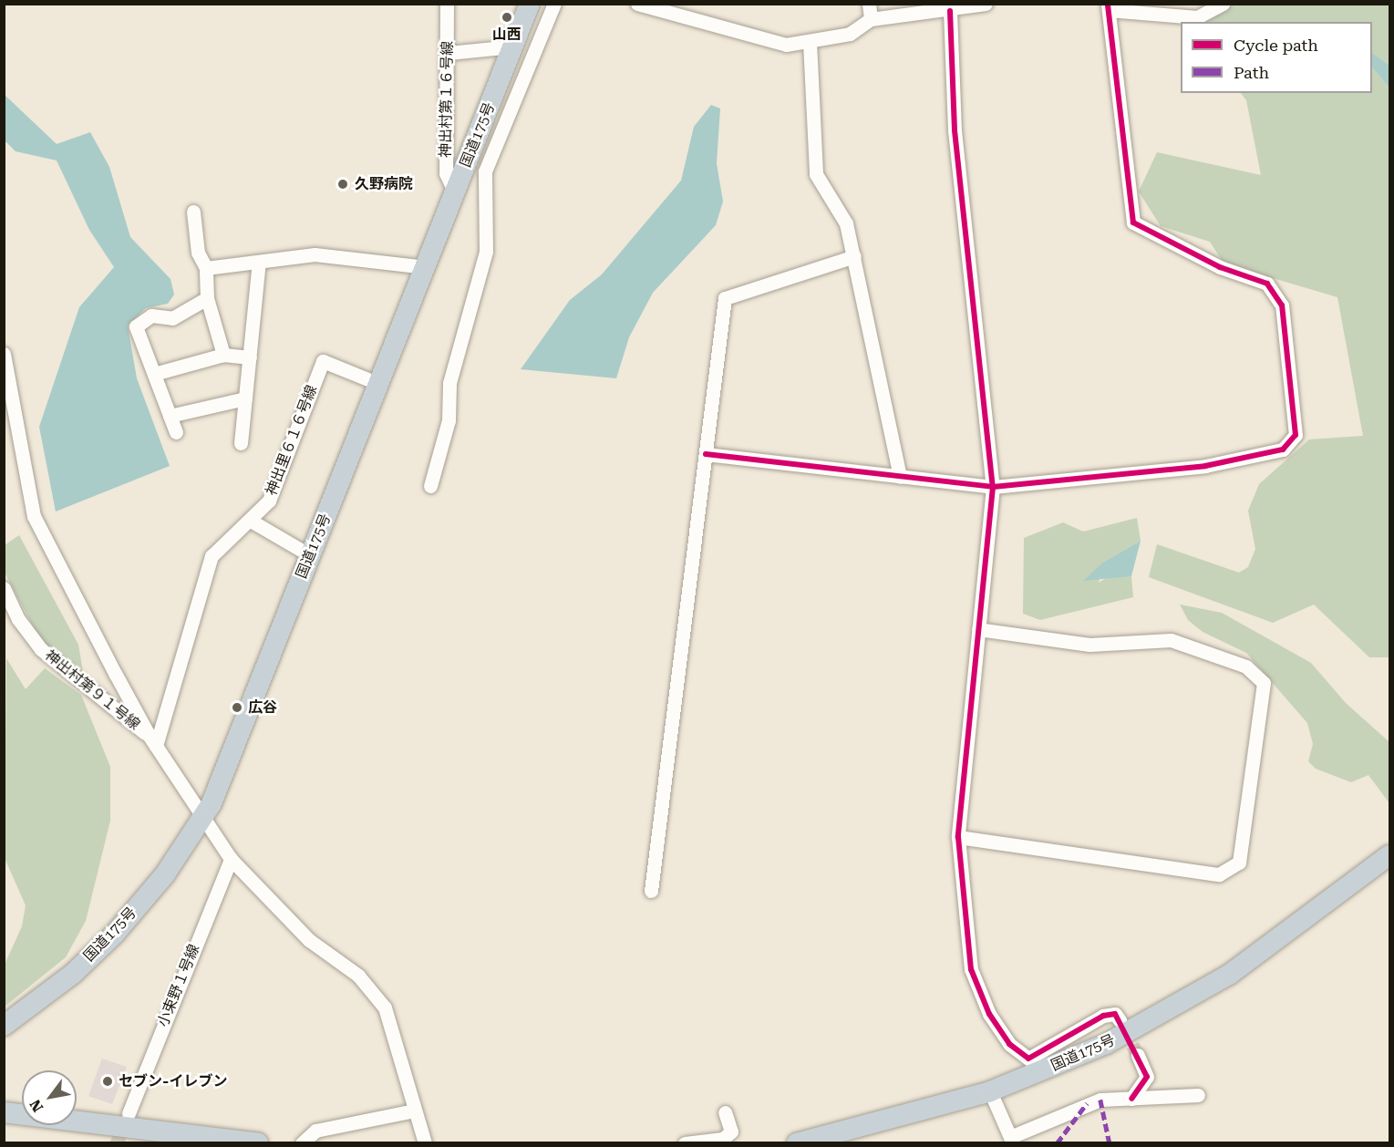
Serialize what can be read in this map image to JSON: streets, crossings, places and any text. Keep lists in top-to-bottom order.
{
  "streets": {
    "highway": ["国道175号"],
    "street": [
      "神出村第１６号線",
      "神出里６１６号線",
      "神出村第９１号線",
      "小束野１号線"
    ]
  },
  "crossings": [
    ["神出村第１６号線", "国道175号"],
    ["国道175号", "神出里６１６号線"],
    ["神出里６１６号線", "神出村第９１号線"]
  ],
  "places": [
    "山西",
    "久野病院",
    "広谷",
    "セブン-イレブン"
  ],
  "legend": ["Cycle path", "Path"],
  "north": "bottom left"
}
